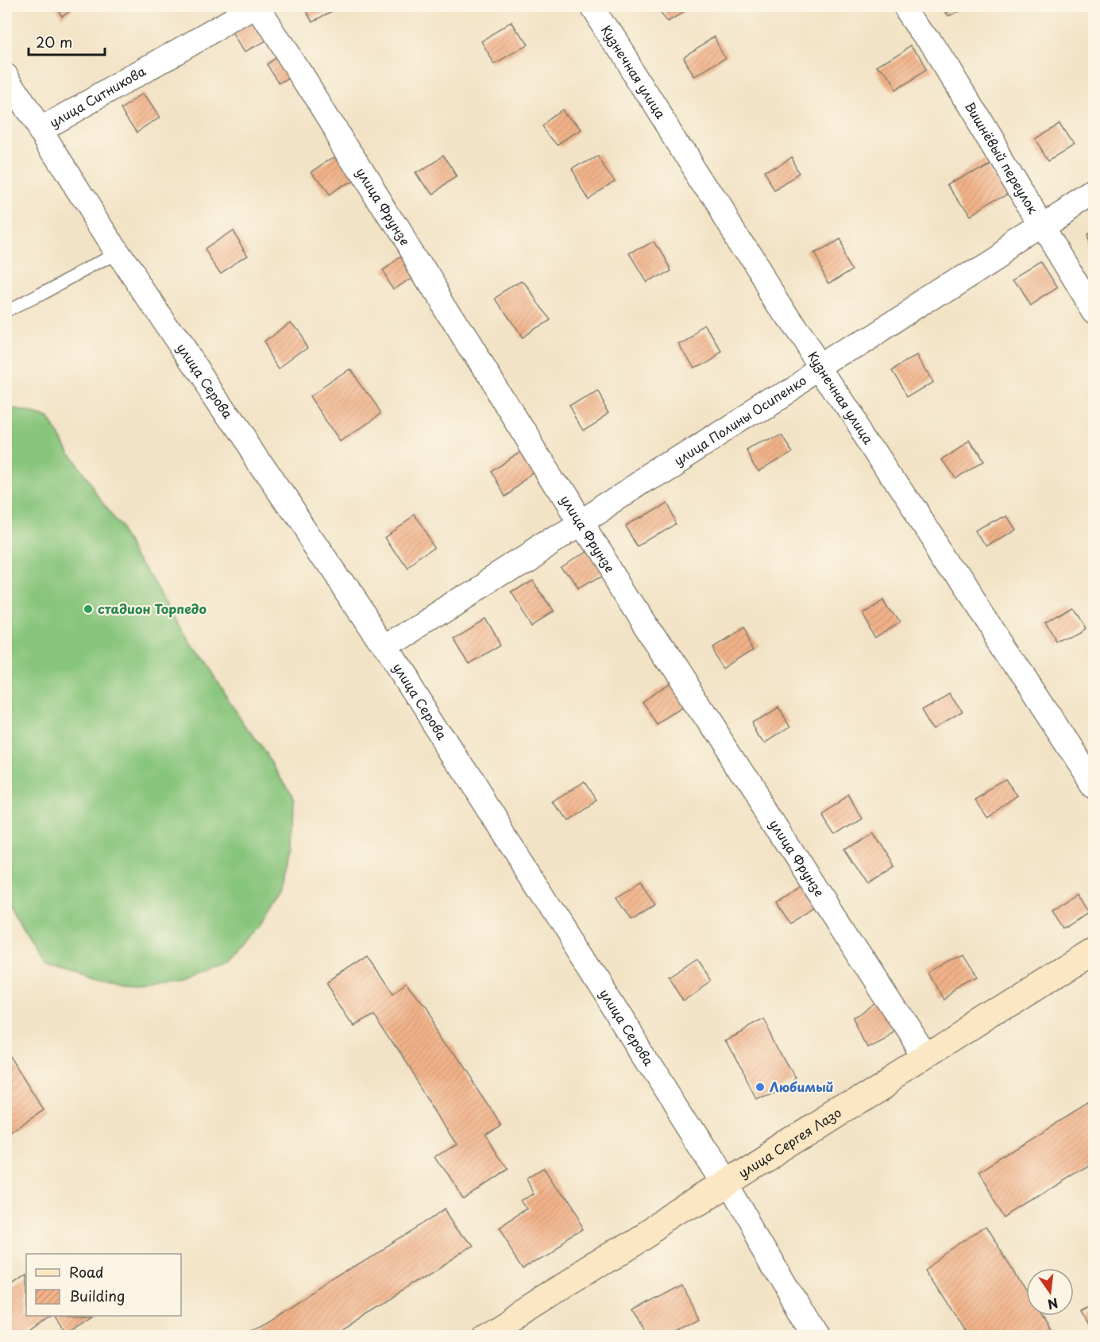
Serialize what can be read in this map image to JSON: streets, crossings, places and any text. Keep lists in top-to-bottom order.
{
  "streets": {
    "main road": ["улица Сергея Лазо"],
    "street": [
      "Кузнечная улица",
      "улица Ситникова",
      "Вишнёвый переулок",
      "улица Фрунзе",
      "улица Серова",
      "улица Полины Осипенко"
    ]
  },
  "crossings": [
    ["Кузнечная улица", "улица Полины Осипенко"],
    ["улица Ситникова", "улица Фрунзе"],
    ["улица Ситникова", "улица Серова"],
    ["Вишнёвый переулок", "улица Полины Осипенко"],
    ["улица Фрунзе", "улица Полины Осипенко"],
    ["улица Фрунзе", "улица Сергея Лазо"],
    ["улица Серова", "улица Полины Осипенко"],
    ["улица Серова", "улица Сергея Лазо"]
  ],
  "places": ["стадион Торпедо", "Любимый"],
  "legend": ["Road", "Building"],
  "scale_bar": "20 m",
  "north": "bottom"
}
